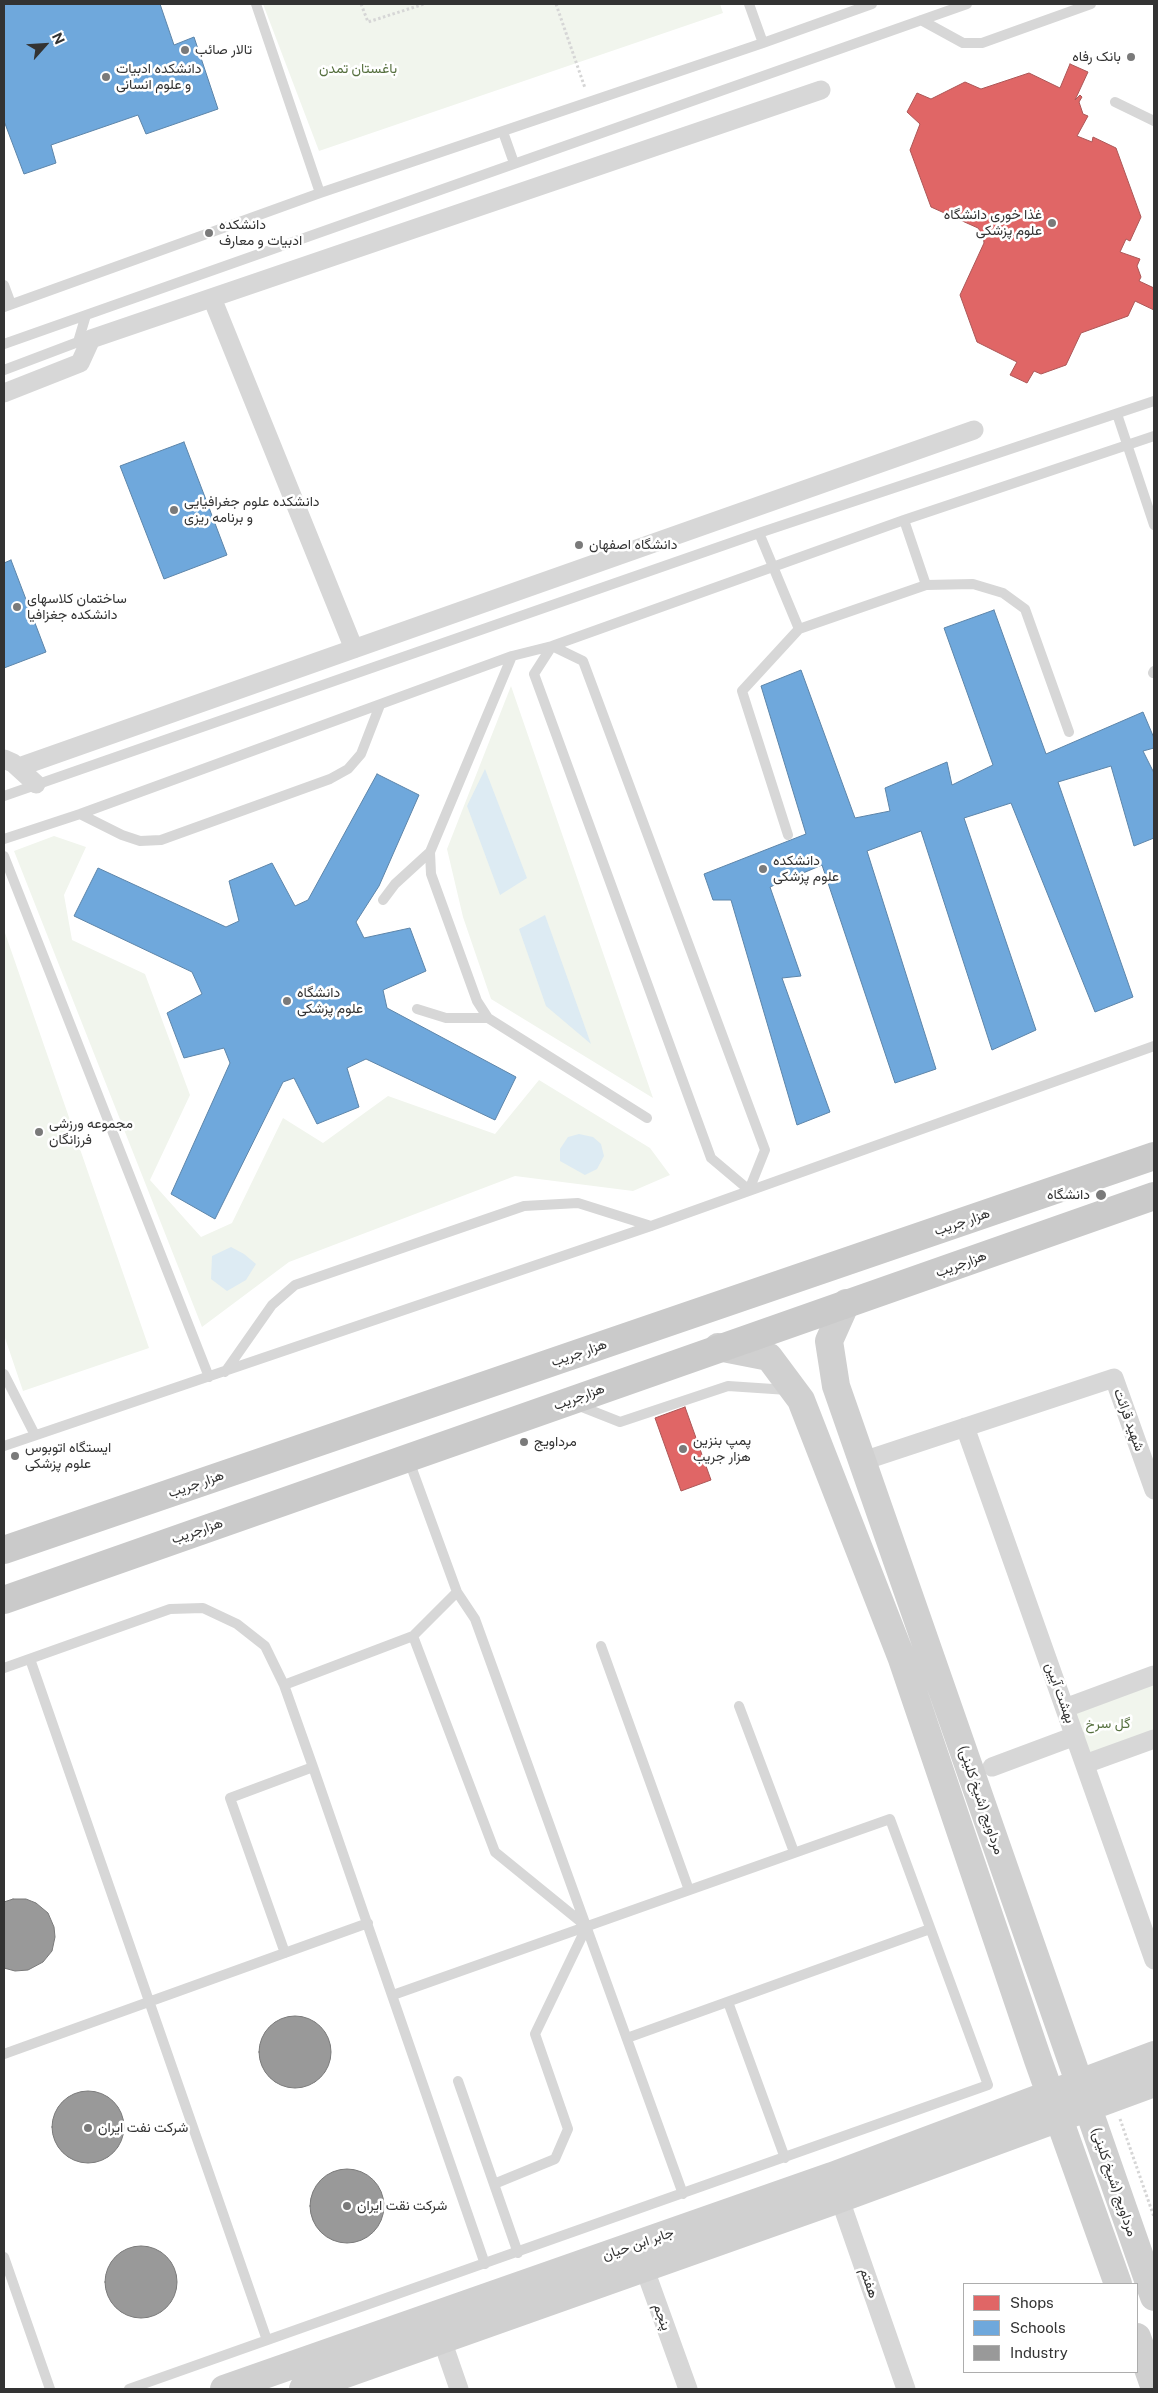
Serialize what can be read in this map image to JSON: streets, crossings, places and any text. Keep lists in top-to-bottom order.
{
  "streets": {
    "main road": [
      "هزار جریب",
      "هزارجریب",
      "مرداویج (شیخ کلینی)",
      "جابر ابن حیان"
    ],
    "street": [
      "شهید قرائت",
      "بهشت آیین",
      "هفتم",
      "پنجم"
    ]
  },
  "crossings": [
    ["هزارجریب", "مرداویج (شیخ کلینی)"],
    ["شهید قرائت", "بهشت آیین"],
    ["مرداویج (شیخ کلینی)", "جابر ابن حیان"],
    ["جابر ابن حیان", "هفتم"],
    ["جابر ابن حیان", "پنجم"]
  ],
  "parks": ["باغستان تمدن", "گل سرخ"],
  "places": [
    "تالار صائب",
    "بانک رفاه",
    "دانشکده ادبیات و علوم انسانی",
    "غذا خوری دانشگاه علوم پزشکی",
    "دانشکده ادبیات و معارف",
    "دانشکده علوم جغرافیایی و برنامه ریزی",
    "دانشگاه اصفهان",
    "ساختمان کلاسهای دانشکده جغزافیا",
    "دانشکده علوم پزشکی",
    "دانشگاه علوم پزشکی",
    "مجموعه ورزشی فرزانگان",
    "دانشگاه",
    "مرداویج",
    "پمپ بنزین هزار جریب",
    "ایستگاه اتوبوس علوم پزشکی",
    "شرکت نفت ایران",
    "شرکت نقت ایران"
  ],
  "legend": ["Shops", "Schools", "Industry"],
  "north": "top right"
}
